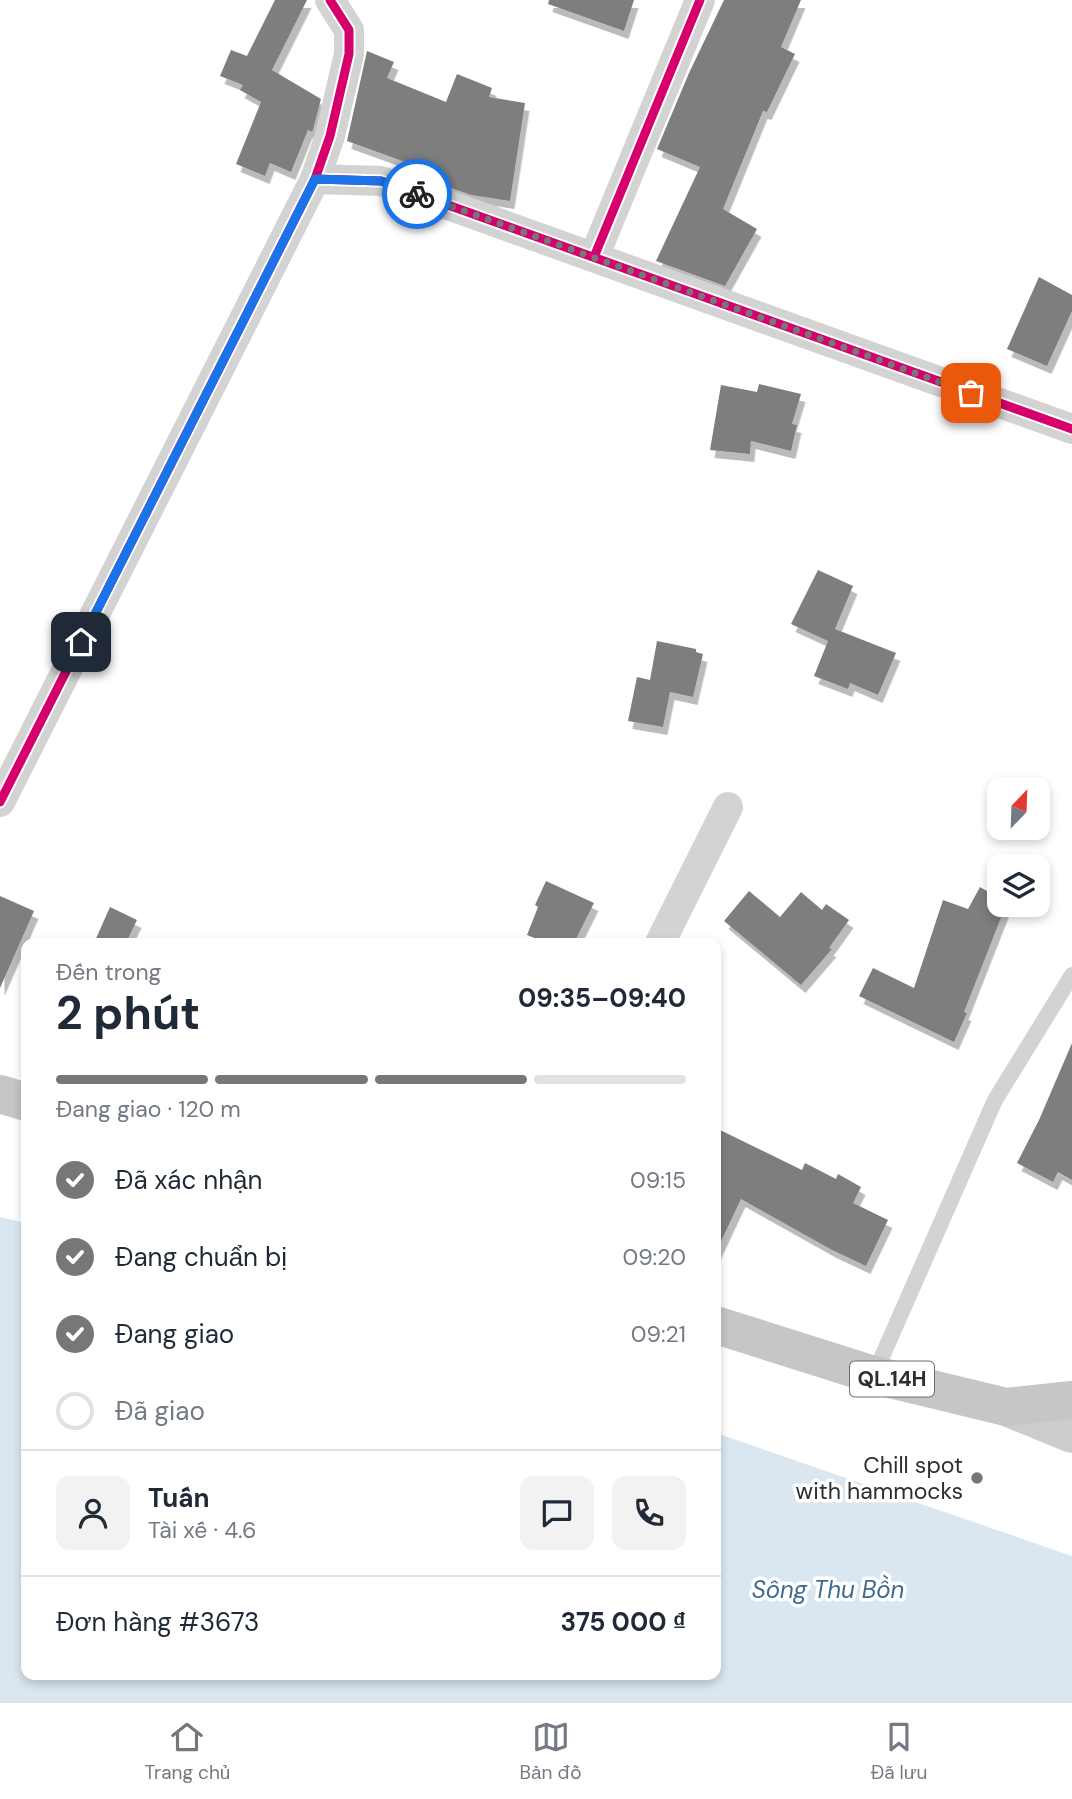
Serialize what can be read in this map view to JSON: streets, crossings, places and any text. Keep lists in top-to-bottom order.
{
  "streets": {
    "main road": ["QL.14H"]
  },
  "water": ["Sông Thu Bồn"],
  "places": ["Chill spot with hammocks"],
  "north": "top right",
  "page": {
    "heading": ["2 phút", "Đến trong", "09:35–09:40"],
    "panel": [
      "Tuấn",
      "Tài xế · 4.6",
      "Đơn hàng #3673",
      "375 000 ₫"
    ],
    "bar": "Đang giao · 120 m",
    "list": [
      ["Đã xác nhận", "09:15"],
      ["Đang chuẩn bị", "09:20"],
      ["Đang giao", "09:21"],
      "Đã giao"
    ],
    "tabs": ["Trang chủ", "Bản đồ", "Đã lưu"]
  }
}
